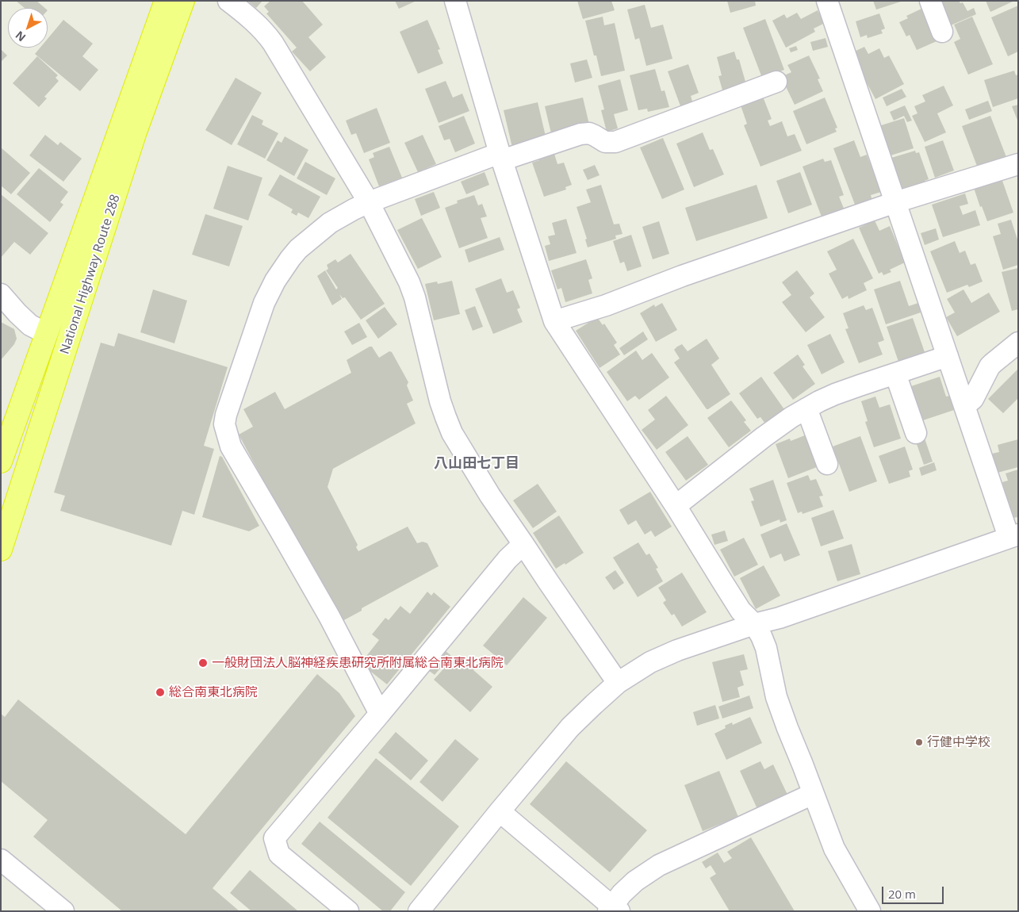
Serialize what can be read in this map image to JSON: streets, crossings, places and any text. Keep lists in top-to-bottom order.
{
  "streets": {
    "highway": ["National Highway Route 288"]
  },
  "districts": ["八山田七丁目"],
  "places": ["一般財団法人脳神経疾患研究所附属総合南東北病院", "総合南東北病院", "行健中学校"],
  "scale_bar": "20 m",
  "north": "bottom left"
}
